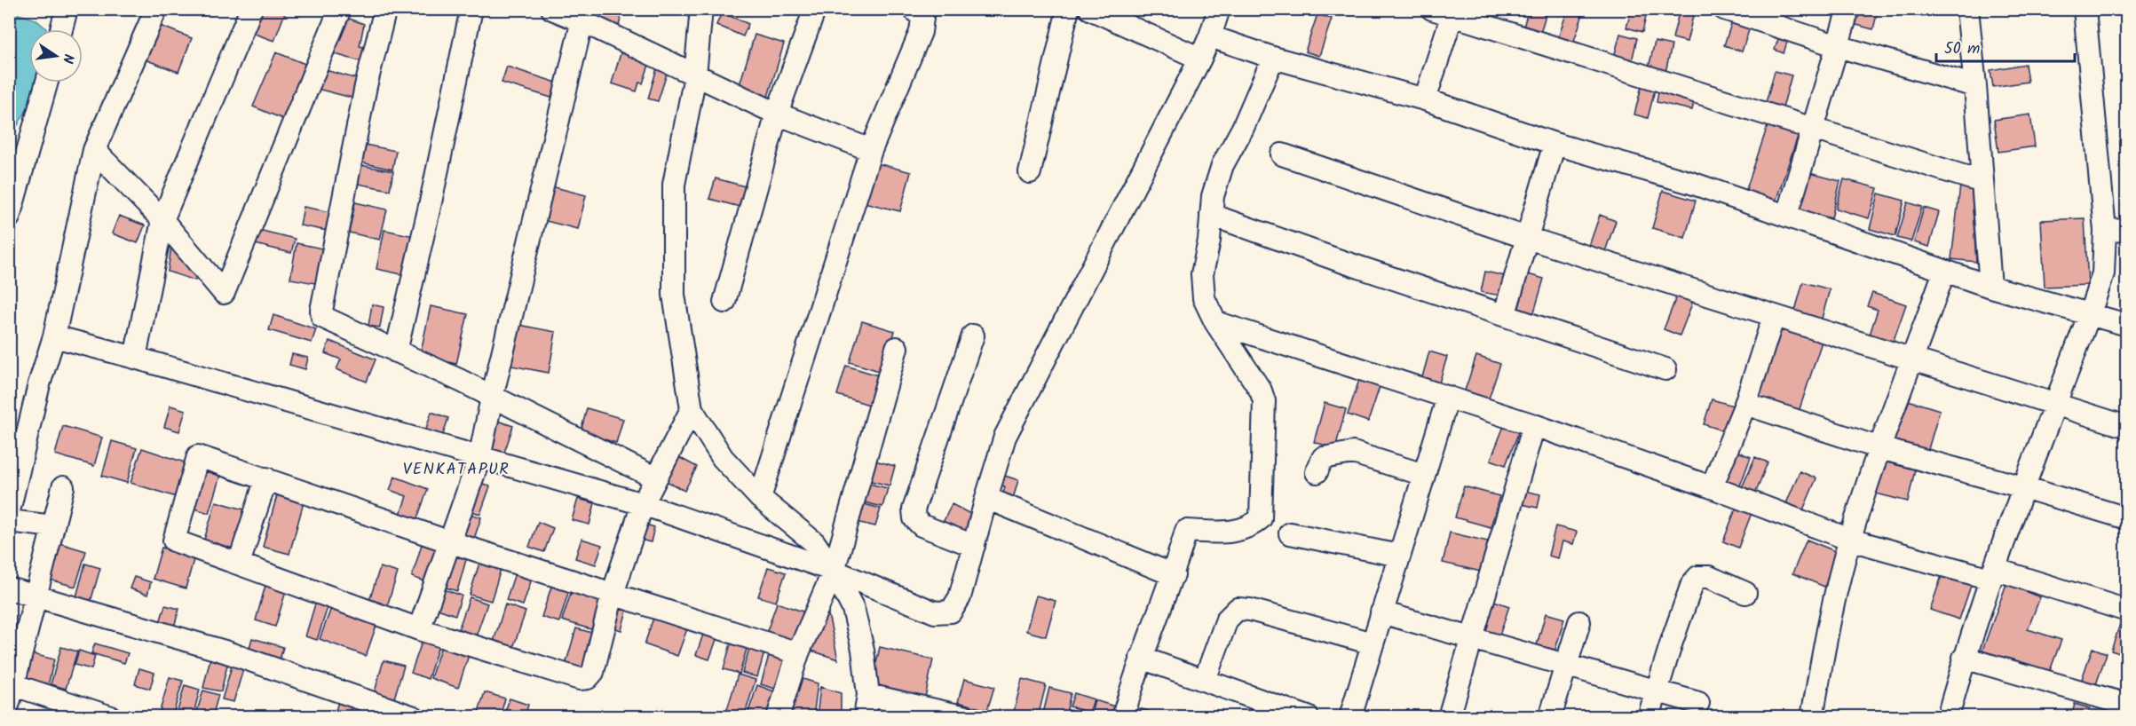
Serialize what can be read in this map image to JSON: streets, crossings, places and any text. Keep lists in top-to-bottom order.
{
  "districts": ["VENKATAPUR"],
  "scale_bar": "50 m",
  "north": "right"
}
